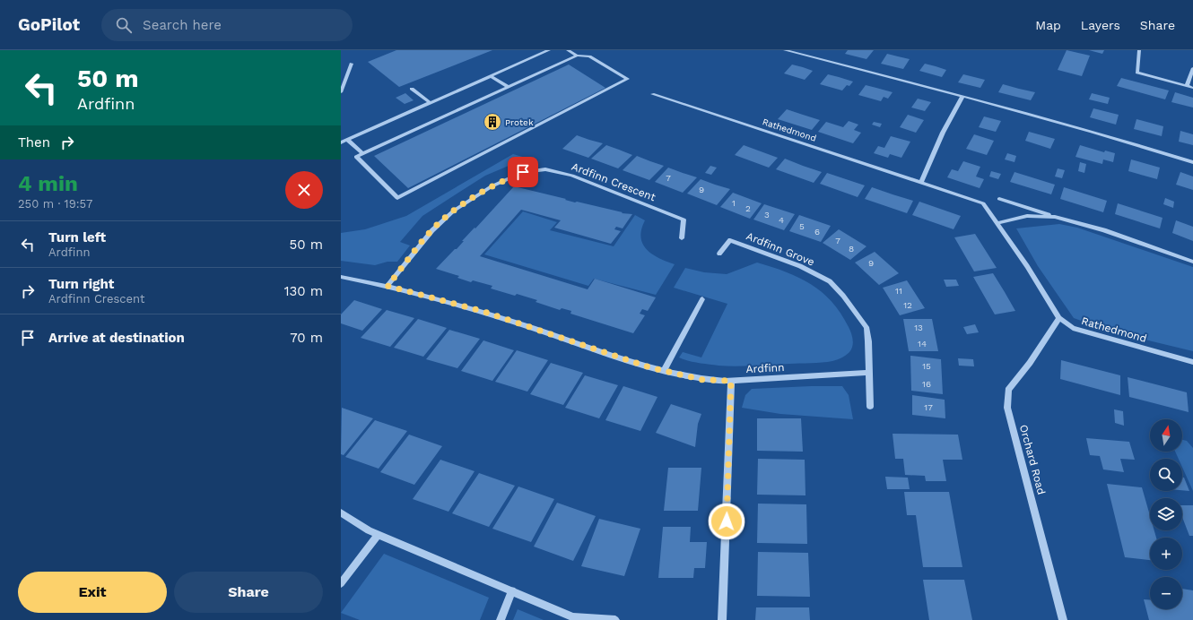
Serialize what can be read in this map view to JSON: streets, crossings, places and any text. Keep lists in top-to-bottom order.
{
  "streets": {
    "street": [
      "Rathedmond",
      "Ardfinn Crescent",
      "Ardfinn Grove",
      "Ardfinn",
      "Orchard Road"
    ]
  },
  "crossings": [
    ["Rathedmond", "Orchard Road"],
    ["Ardfinn Crescent", "Ardfinn"],
    ["Ardfinn Grove", "Ardfinn"]
  ],
  "places": {
    "building": ["Protek"]
  },
  "house_numbers": [
    "7",
    "9",
    "1",
    "2",
    "3",
    "4",
    "5",
    "6",
    "7",
    "8",
    "9",
    "11",
    "12",
    "13",
    "14",
    "15",
    "16",
    "17"
  ],
  "north": "top",
  "page": {
    "header": "GoPilot",
    "search": "Search here",
    "nav": ["Map", "Layers", "Share"],
    "turn": ["50 m", "Ardfinn"],
    "then": "Then",
    "heading": ["4 min", "250 m · 19:57"],
    "list": [
      {
        "name": "Turn left",
        "note": "Ardfinn",
        "value": "50 m"
      },
      {
        "name": "Turn right",
        "note": "Ardfinn Crescent",
        "value": "130 m"
      },
      {
        "name": "Arrive at destination",
        "value": "70 m"
      }
    ],
    "map_buttons": ["+", "−"],
    "buttons": ["Exit", "Share"]
  }
}
